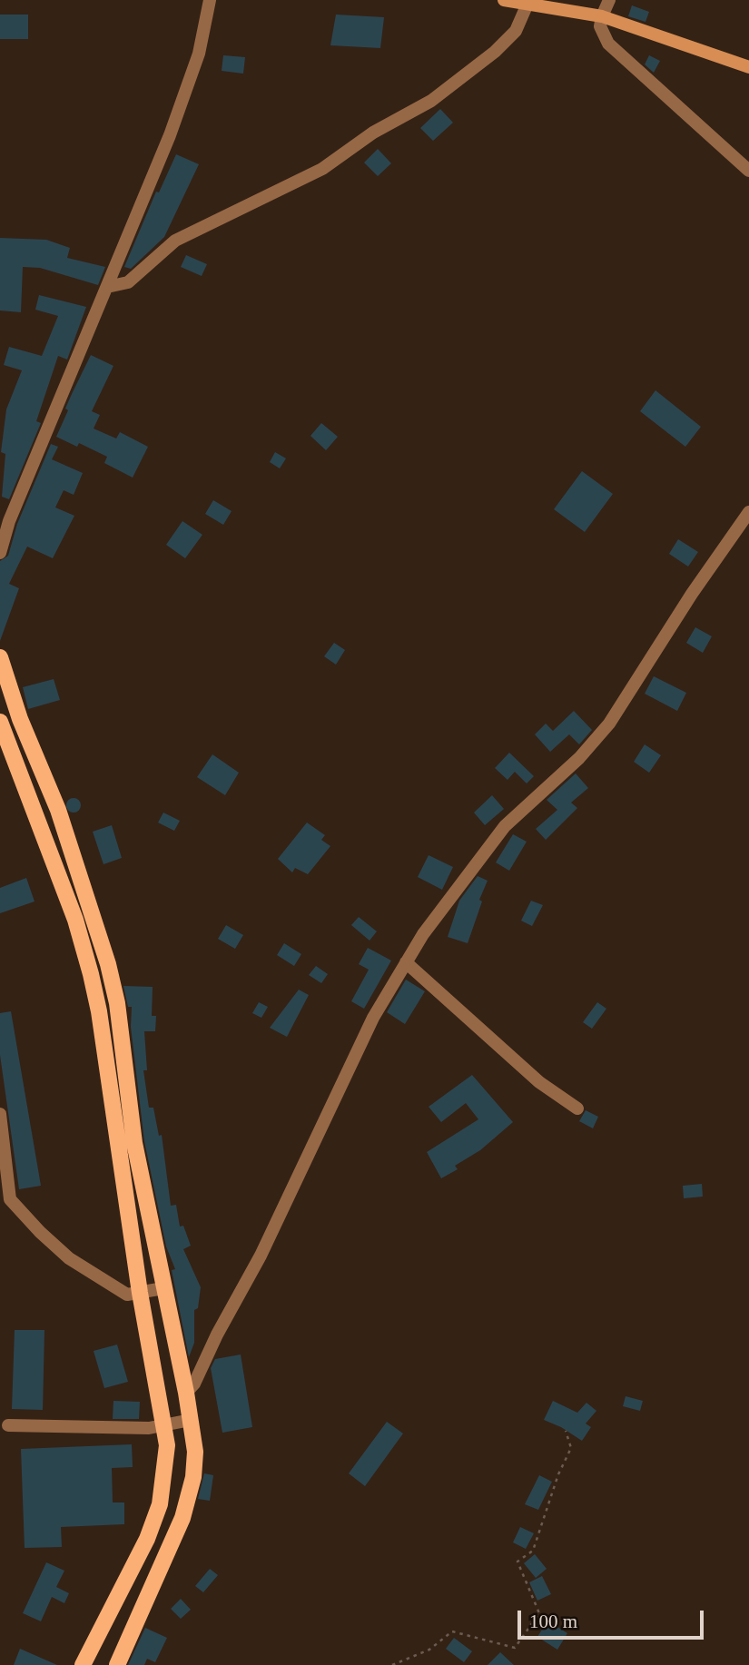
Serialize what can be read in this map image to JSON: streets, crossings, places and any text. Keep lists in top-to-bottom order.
{
  "scale_bar": "100 m"
}
